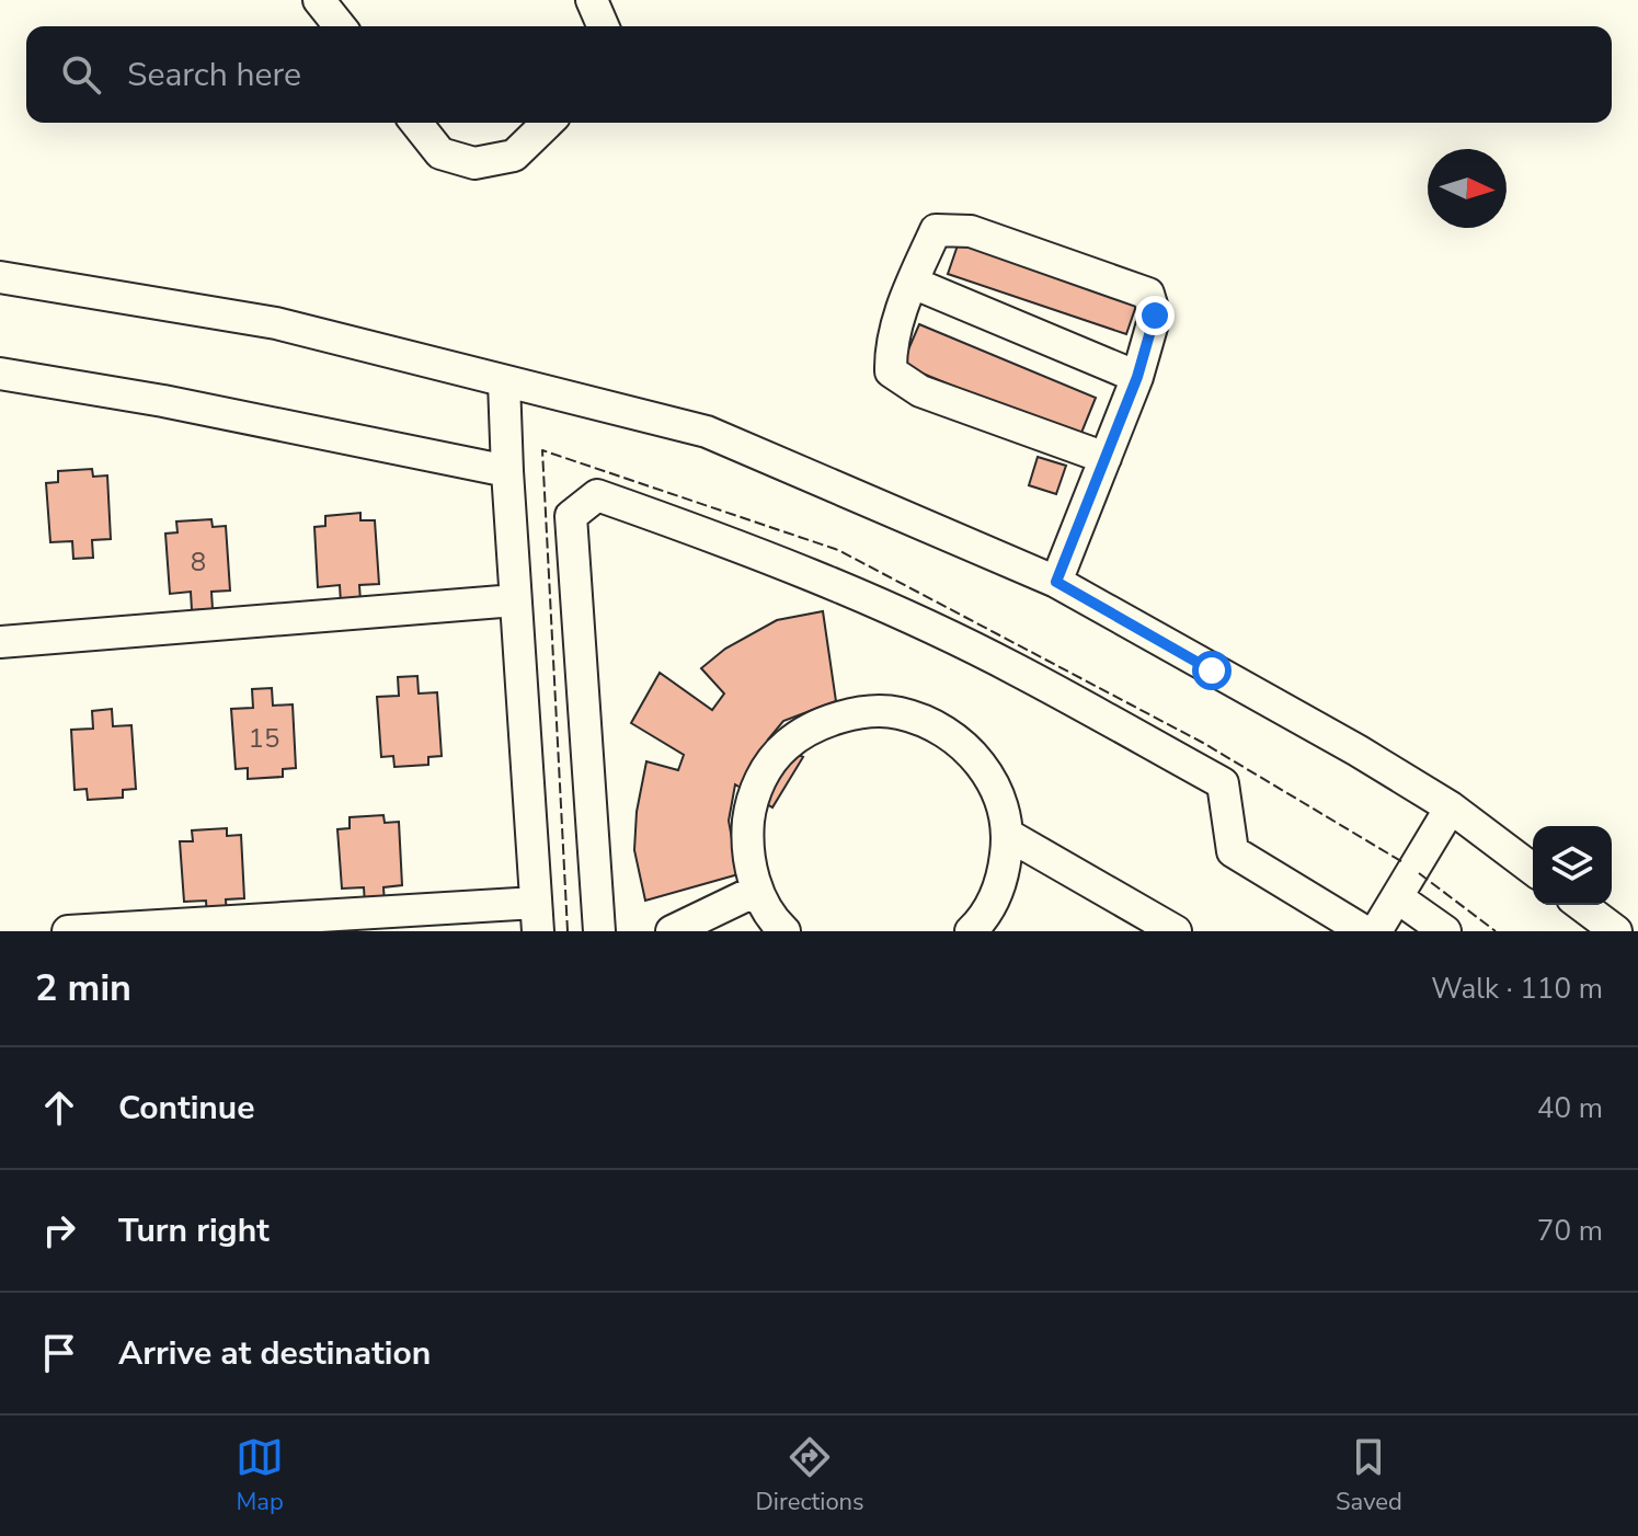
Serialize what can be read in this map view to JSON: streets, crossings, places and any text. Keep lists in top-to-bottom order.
{
  "house_numbers": ["8", "15"],
  "north": "right",
  "page": {
    "search": "Search here",
    "heading": ["2 min", "Walk · 110 m"],
    "list": [
      ["Continue", "40 m"],
      ["Turn right", "70 m"],
      "Arrive at destination"
    ],
    "nav": ["Map", "Directions", "Saved"]
  }
}
